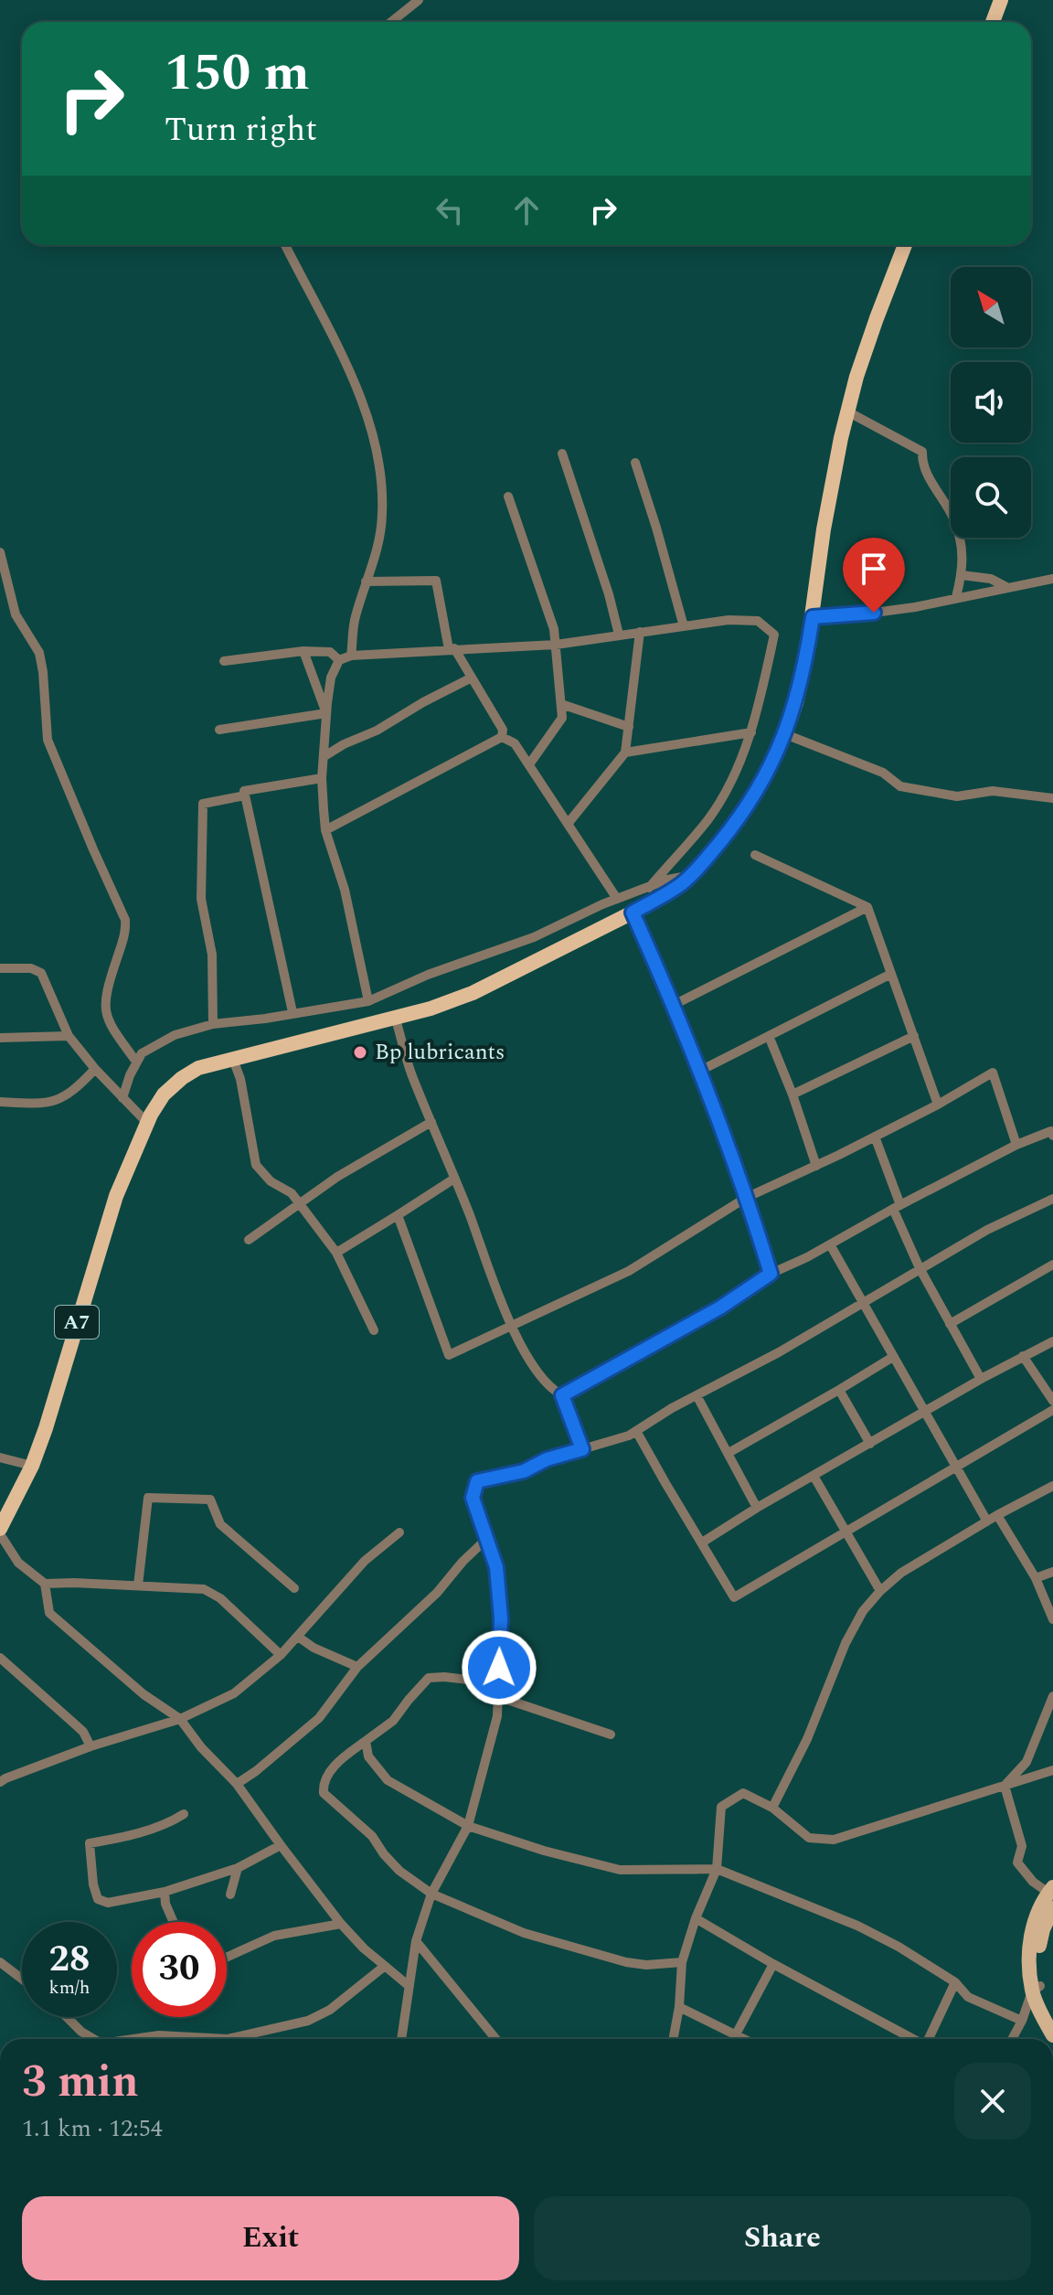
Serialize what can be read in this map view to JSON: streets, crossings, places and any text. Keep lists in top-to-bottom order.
{
  "streets": {
    "highway": ["A7"]
  },
  "places": ["Bp lubricants"],
  "north": "top left",
  "page": {
    "turn": ["150 m", "Turn right"],
    "speed": "28 km/h",
    "limit": "30",
    "heading": ["3 min", "1.1 km · 12:54"],
    "buttons": ["Exit", "Share"]
  }
}
